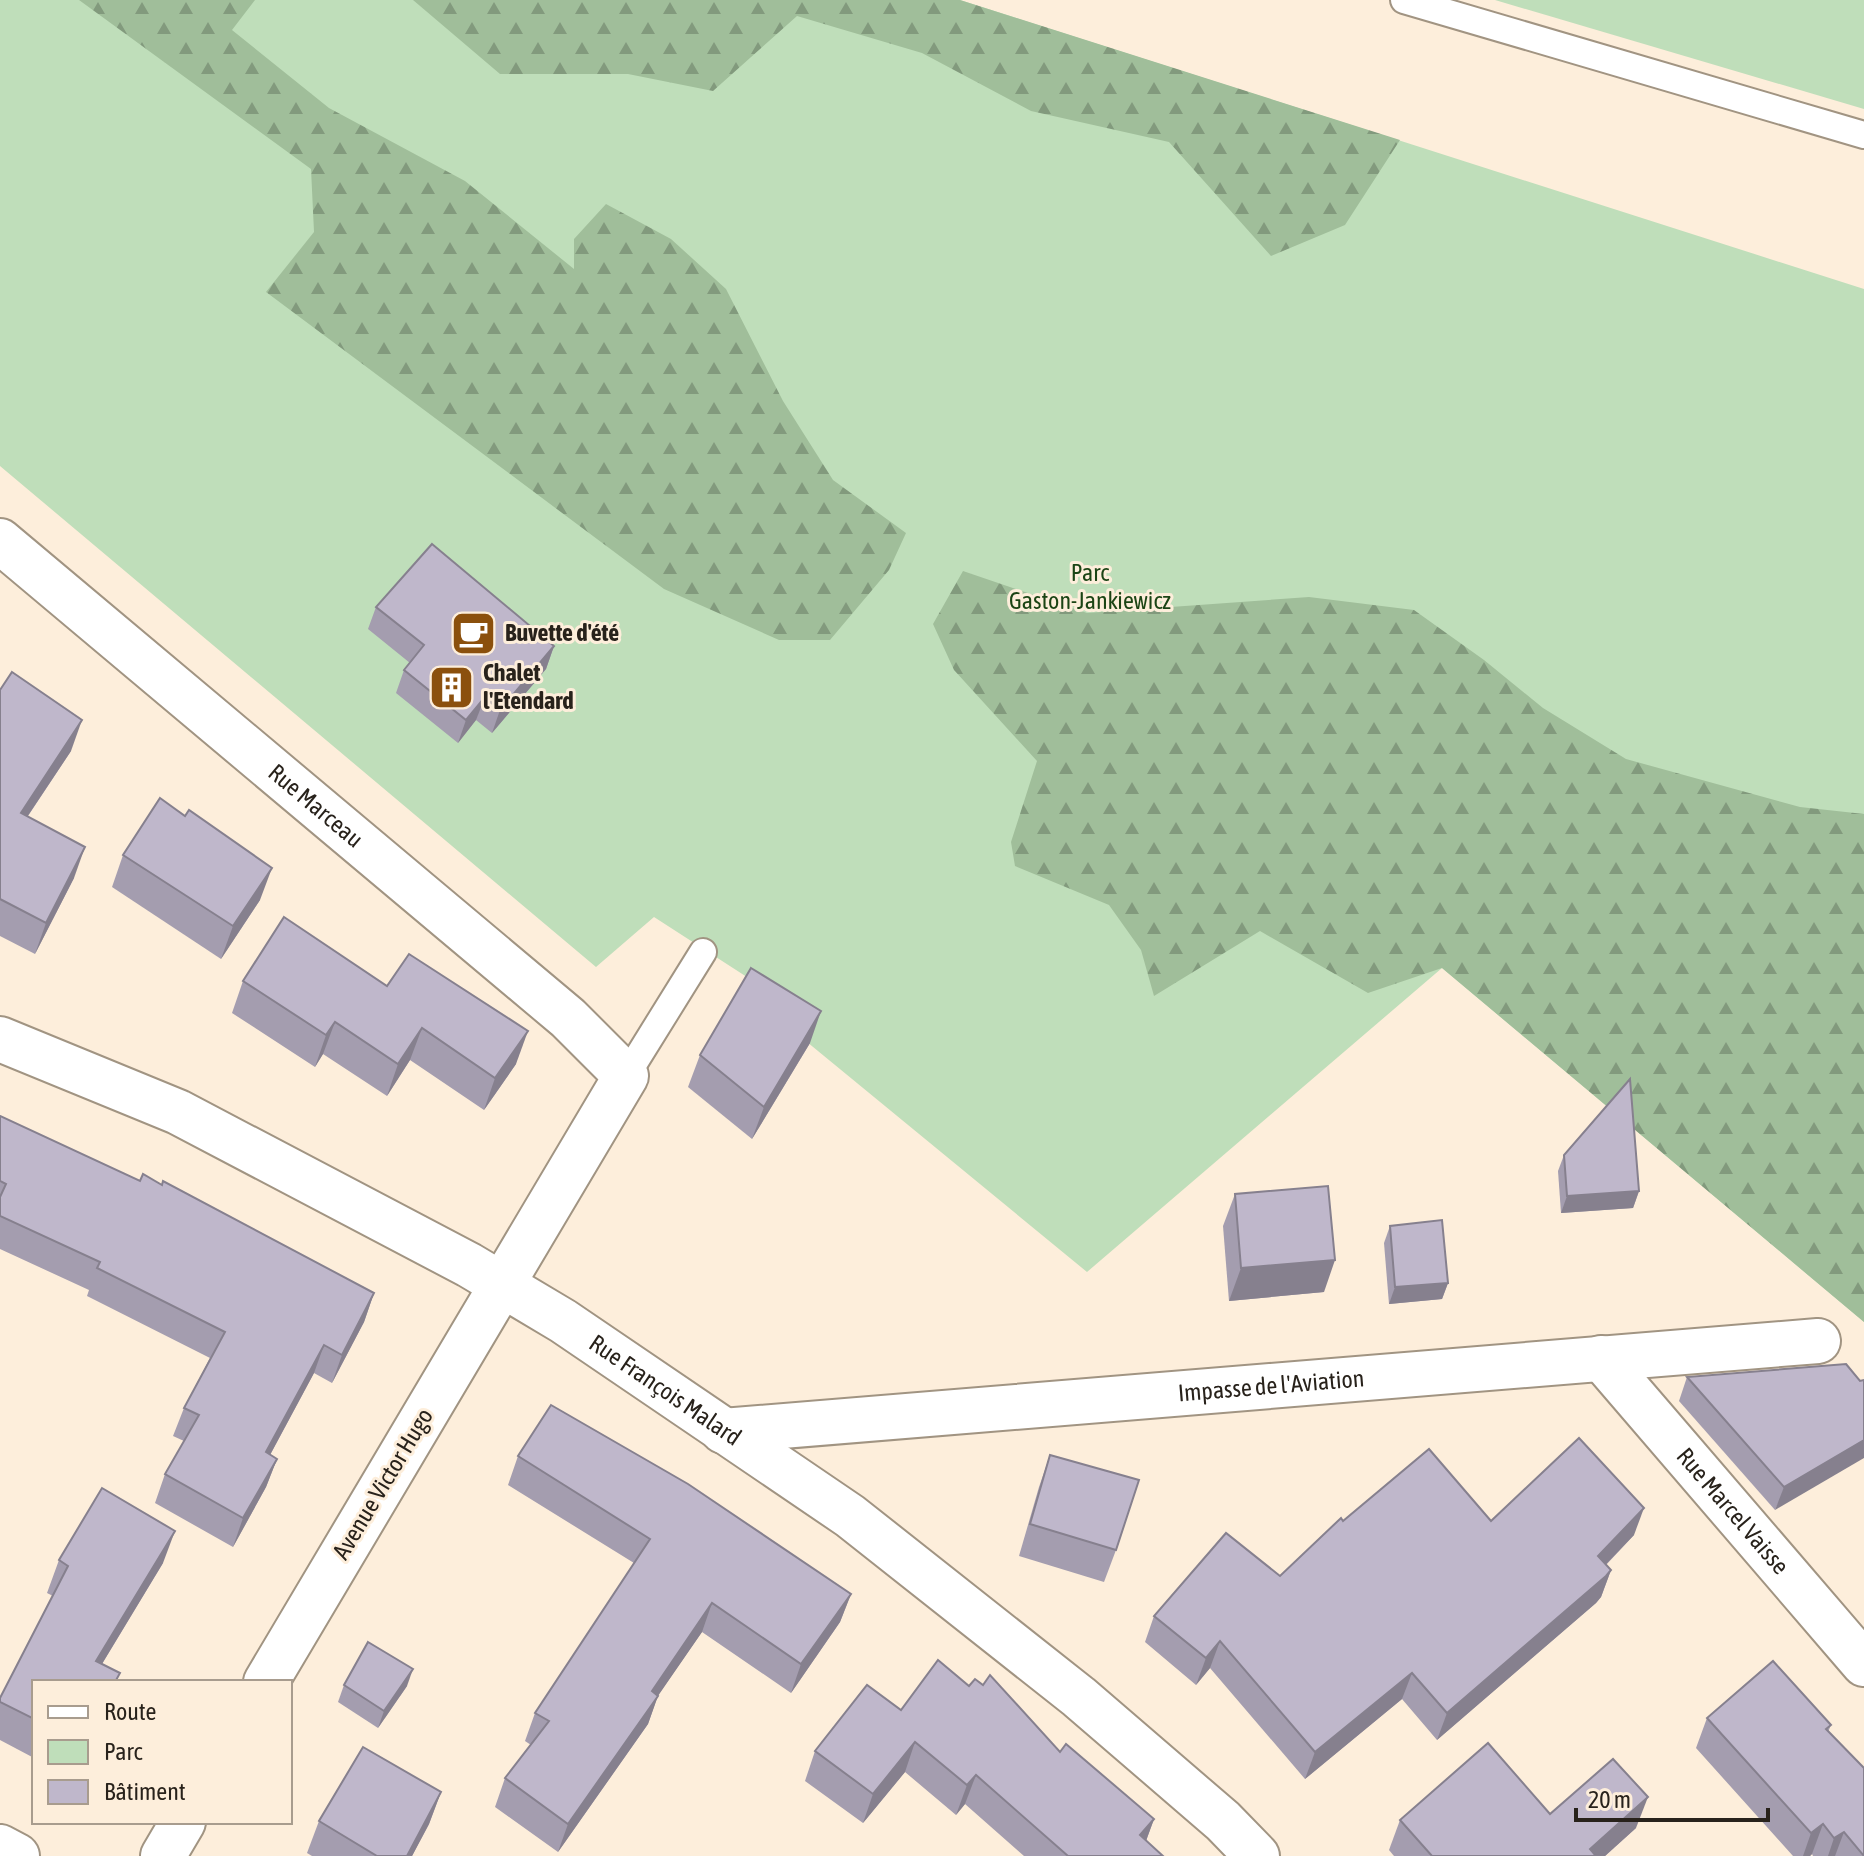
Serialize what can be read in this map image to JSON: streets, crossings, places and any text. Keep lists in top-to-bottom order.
{
  "streets": {
    "street": [
      "Rue Marceau",
      "Impasse de l'Aviation",
      "Rue François Malard",
      "Avenue Victor Hugo",
      "Rue Marcel Vaisse"
    ]
  },
  "crossings": [
    ["Rue Marceau", "Avenue Victor Hugo"],
    ["Impasse de l'Aviation", "Rue François Malard"],
    ["Impasse de l'Aviation", "Rue Marcel Vaisse"],
    ["Rue François Malard", "Avenue Victor Hugo"]
  ],
  "parks": ["Parc Gaston-Jankiewicz"],
  "places": {
    "cafe": ["Buvette d'été"],
    "building": ["Chalet l'Etendard"]
  },
  "legend": ["Route", "Parc", "Bâtiment"],
  "scale_bar": "20 m"
}
